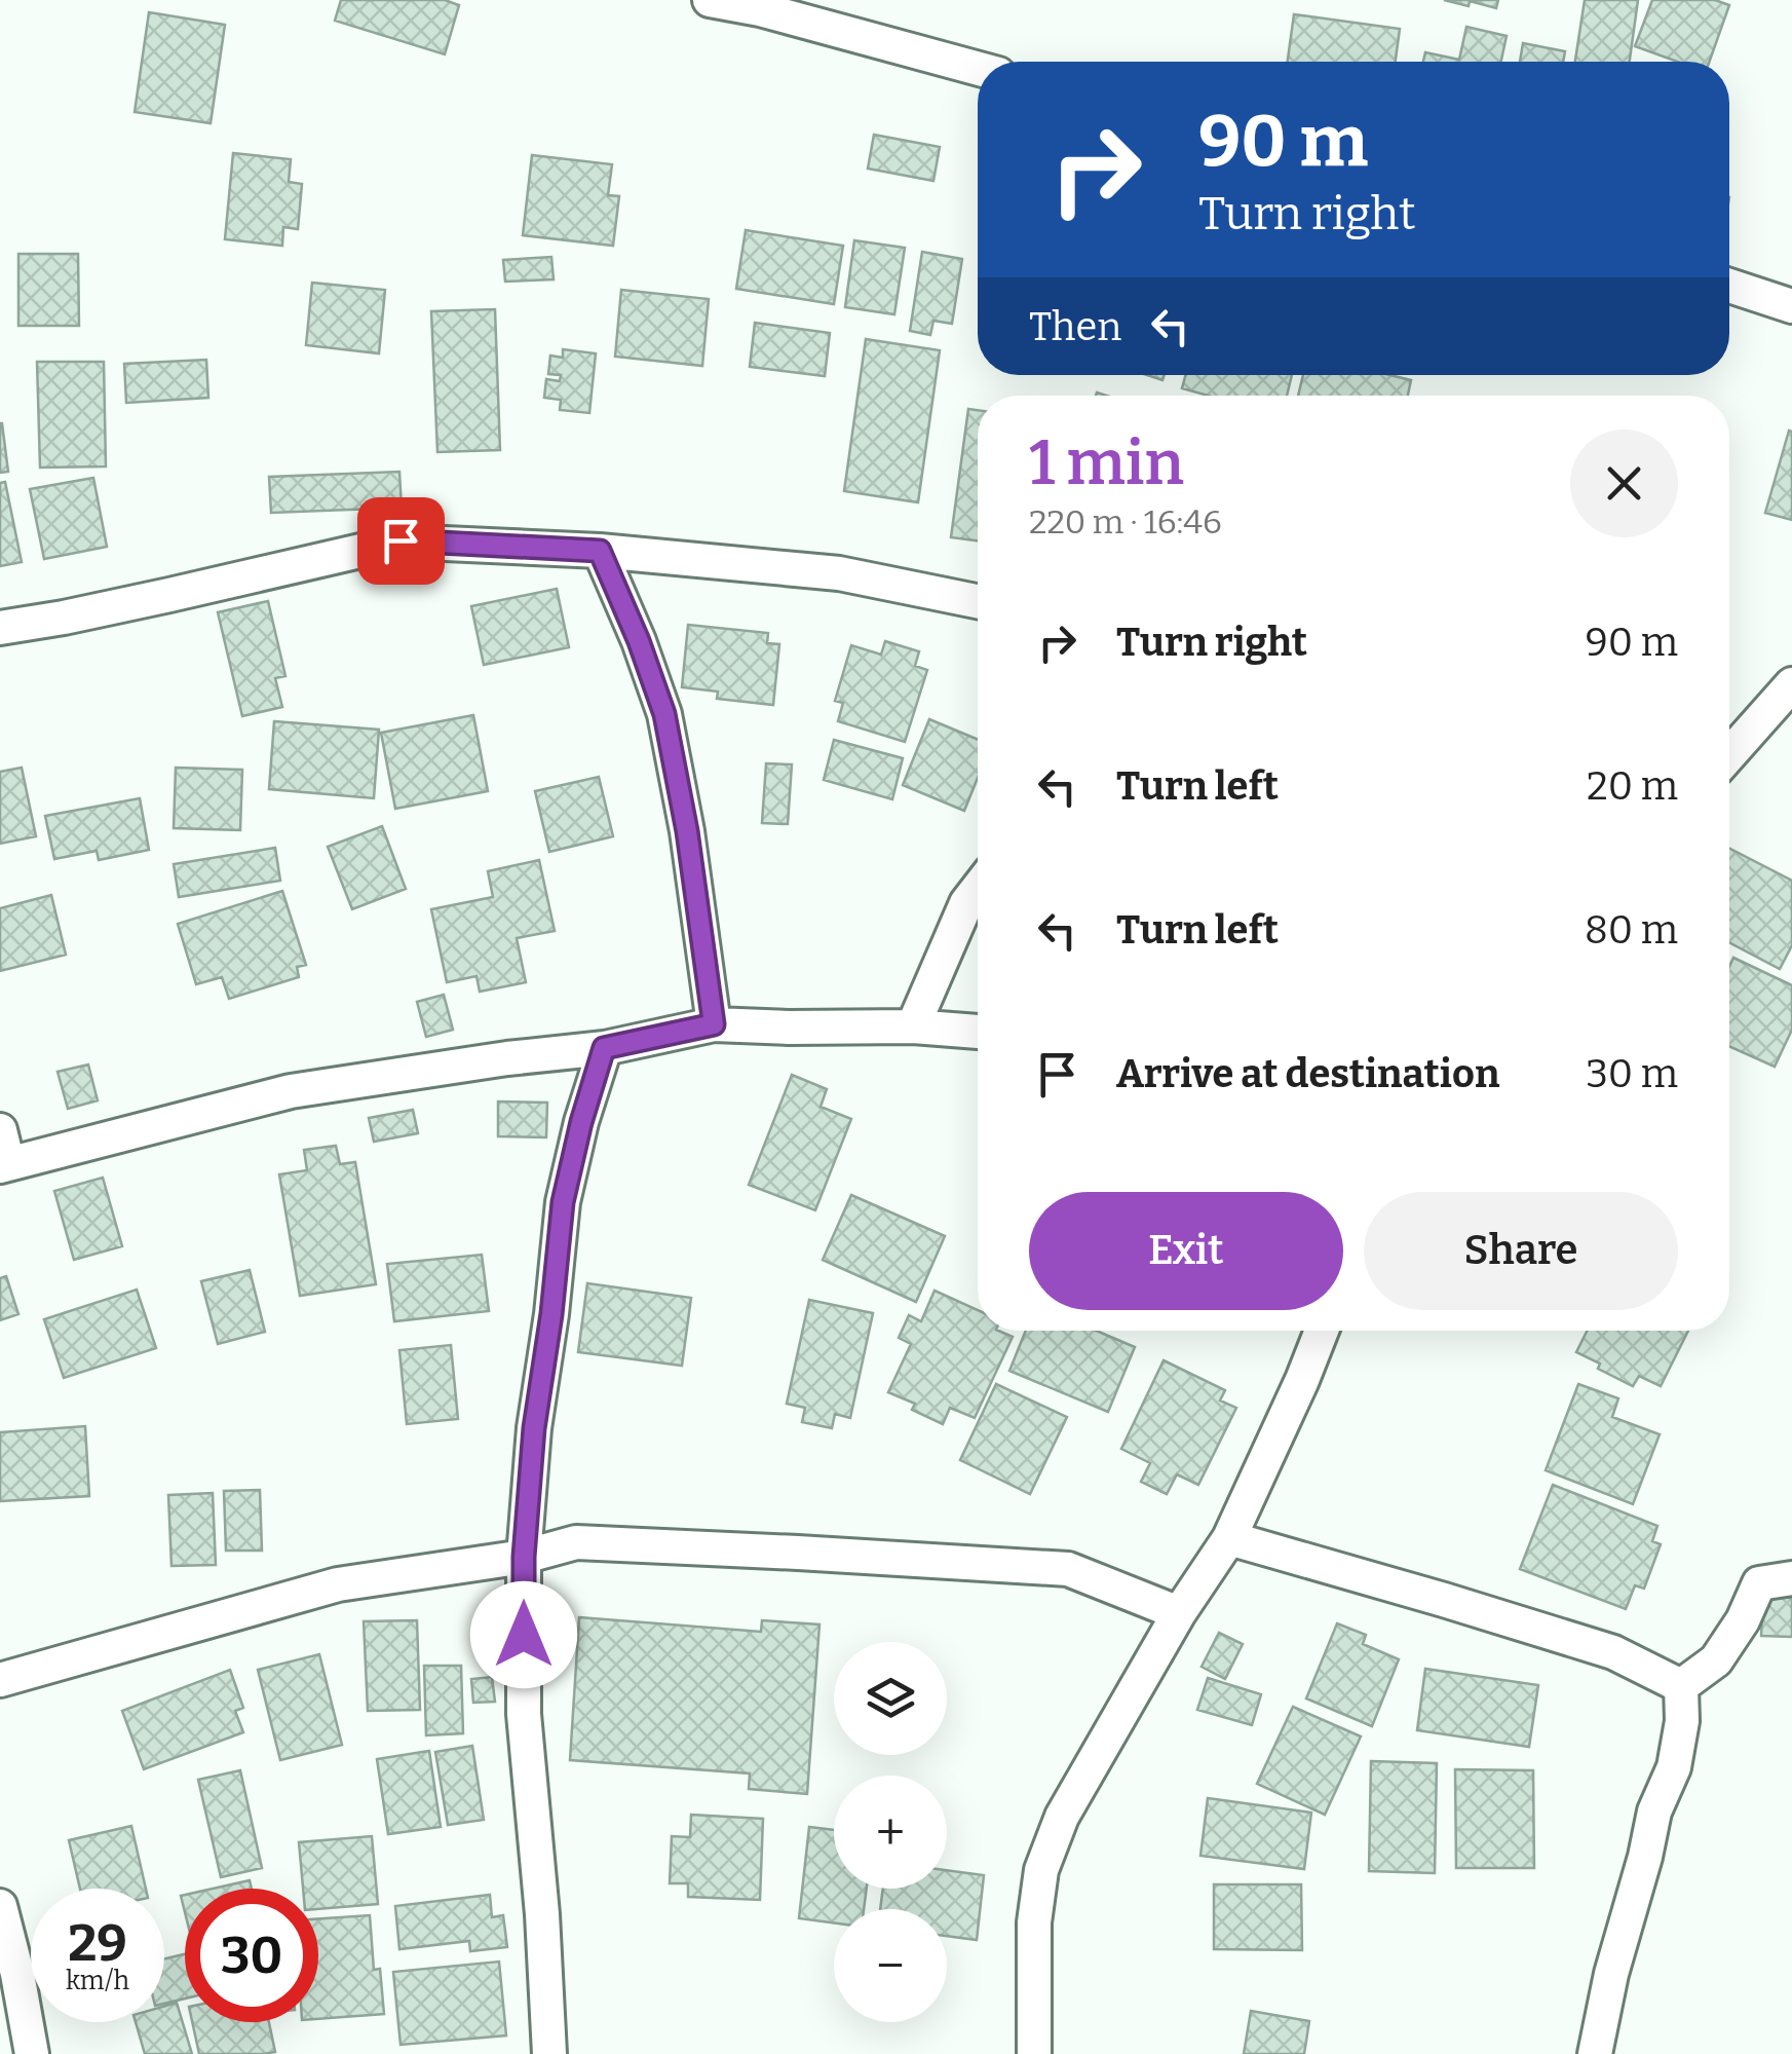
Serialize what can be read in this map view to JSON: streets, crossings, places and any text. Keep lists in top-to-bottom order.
{
  "page": {
    "turn": ["90 m", "Turn right"],
    "then": "Then",
    "heading": ["1 min", "220 m · 16:46"],
    "list": [
      {
        "name": "Turn right",
        "value": "90 m"
      },
      {
        "name": "Turn left",
        "value": "20 m"
      },
      {
        "name": "Turn left",
        "value": "80 m"
      },
      {
        "name": "Arrive at destination",
        "value": "30 m"
      }
    ],
    "buttons": ["Exit", "Share"],
    "map_buttons": ["+", "−"],
    "speed": "29 km/h",
    "limit": "30"
  }
}
